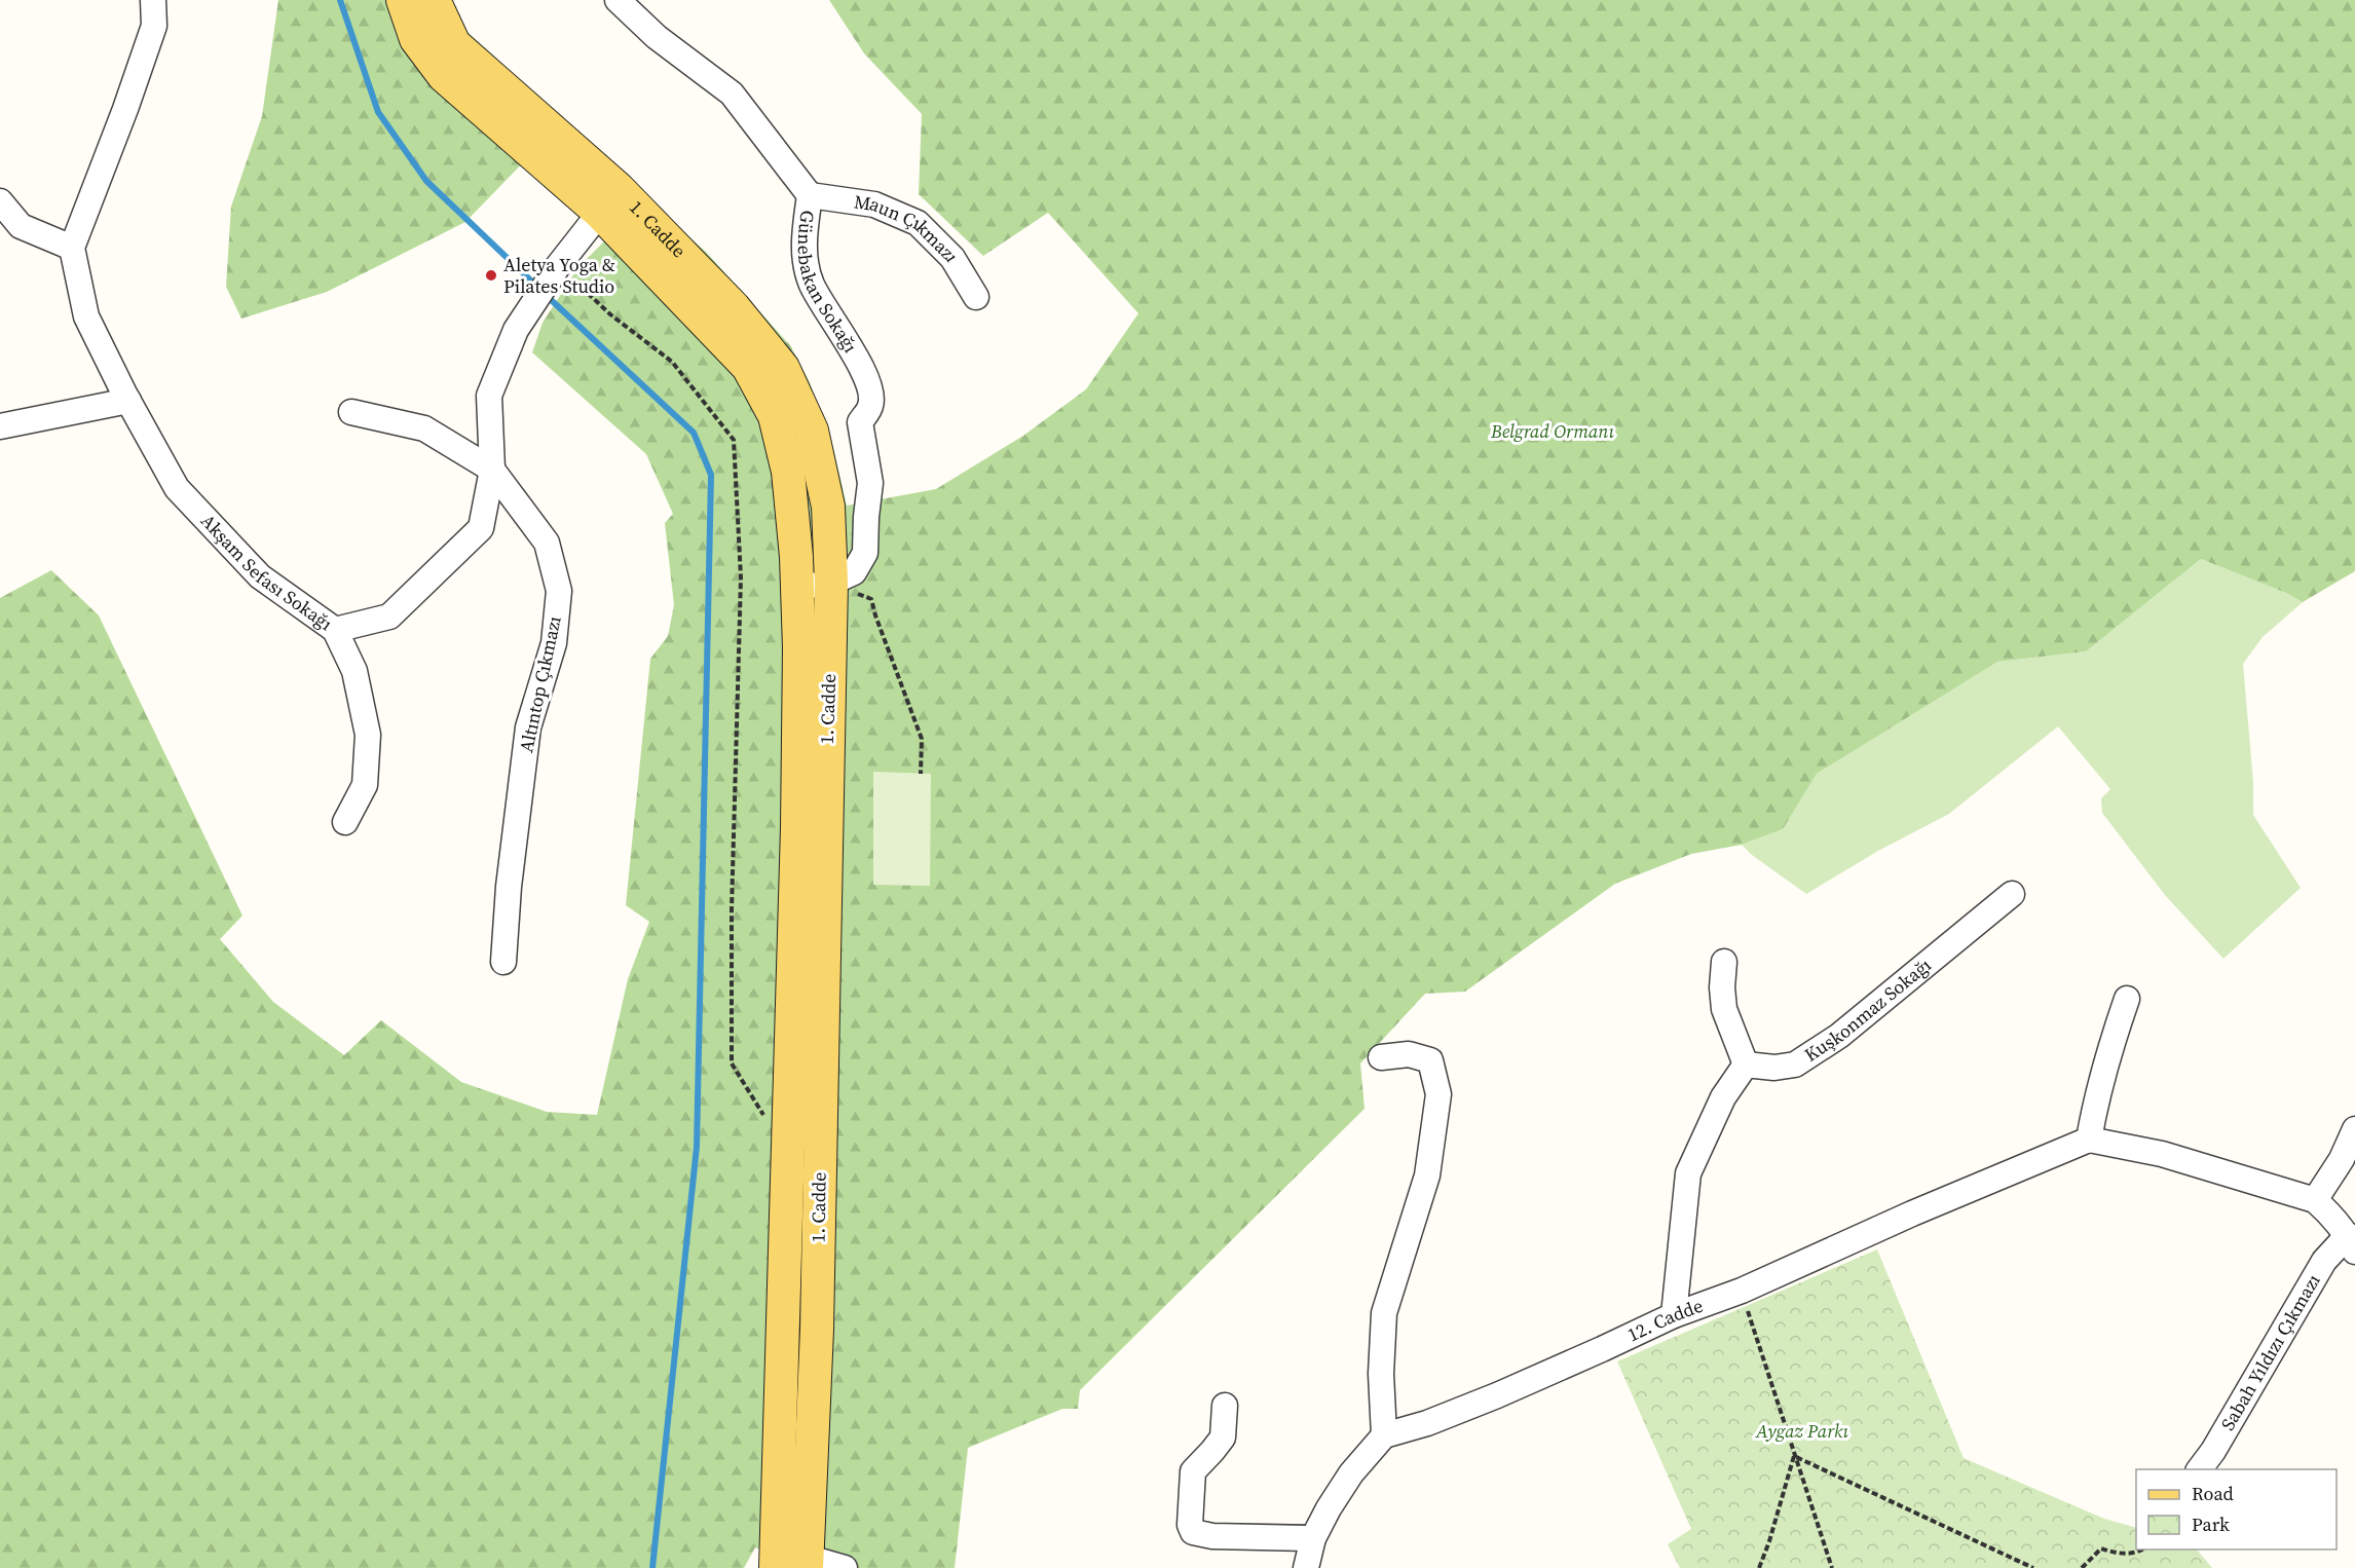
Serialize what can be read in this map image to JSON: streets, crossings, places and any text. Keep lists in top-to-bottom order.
{
  "streets": {
    "main road": ["1. Cadde"],
    "street": [
      "Maun Çıkmazı",
      "Günebakan Sokağı",
      "Akşam Sefası Sokağı",
      "Altıntop Çıkmazı",
      "Kuşkonmaz Sokağı",
      "12. Cadde",
      "Sabah Yıldızı Çıkmazı"
    ]
  },
  "crossings": [
    ["1. Cadde", "Günebakan Sokağı"],
    ["1. Cadde", "Akşam Sefası Sokağı"],
    ["Maun Çıkmazı", "Günebakan Sokağı"],
    ["Akşam Sefası Sokağı", "Altıntop Çıkmazı"]
  ],
  "parks": ["Belgrad Ormanı", "Aygaz Parkı"],
  "places": ["Aletya Yoga & Pilates Studio"],
  "legend": ["Road", "Park"]
}
